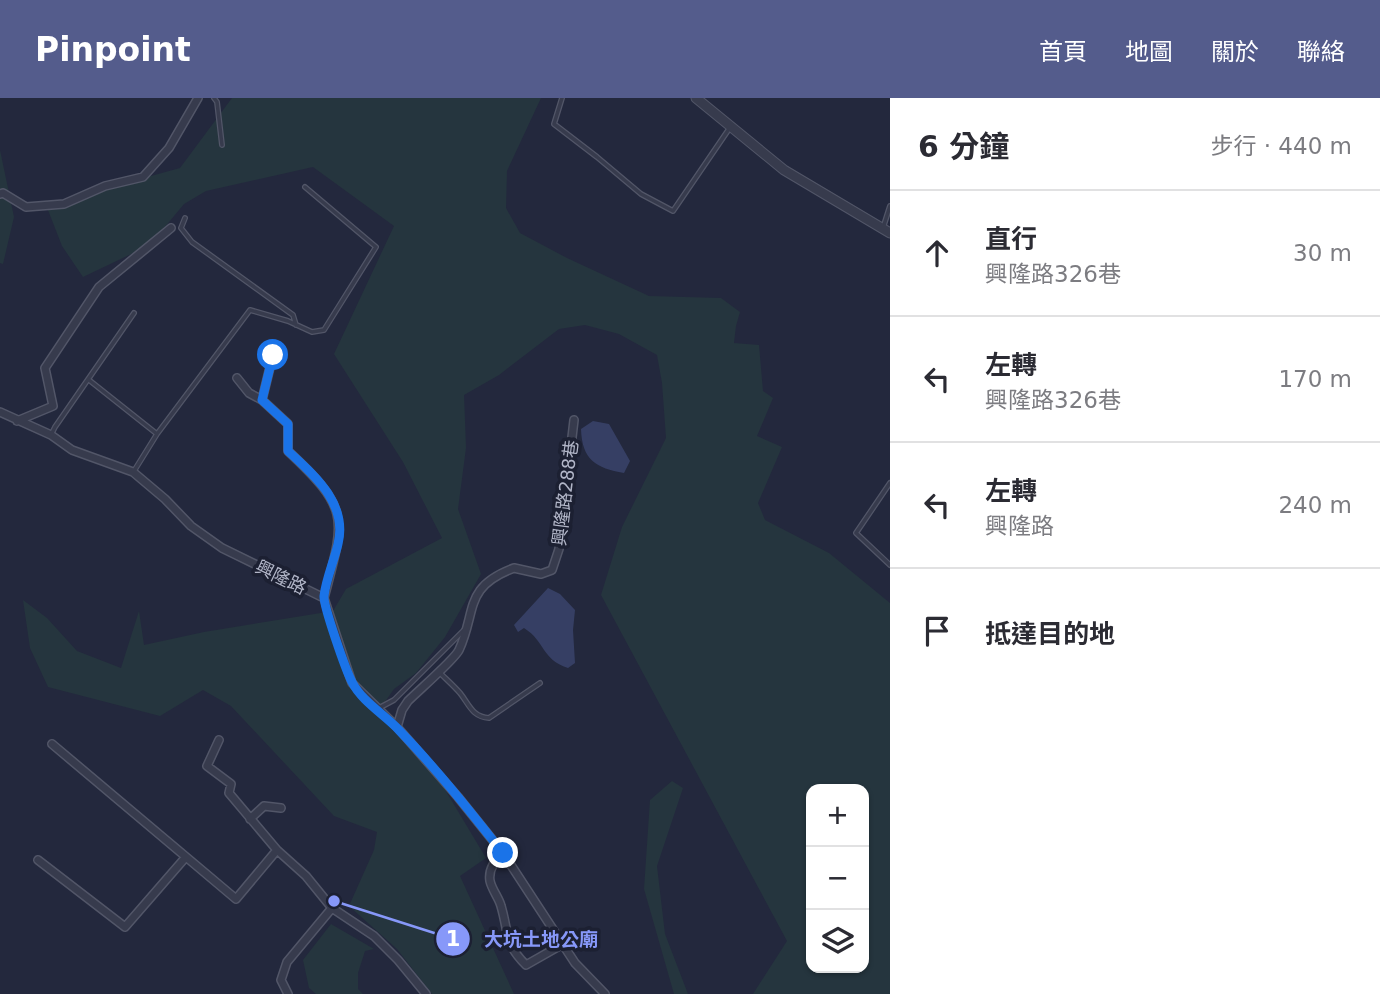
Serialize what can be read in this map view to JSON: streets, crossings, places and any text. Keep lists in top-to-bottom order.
{
  "streets": {
    "street": ["興隆路288巷", "興隆路"]
  },
  "crossings": [
    ["興隆路288巷", "興隆路"]
  ],
  "places": ["大坑土地公廟"],
  "page": {
    "header": "Pinpoint",
    "nav": [
      "首頁",
      "地圖",
      "關於",
      "聯絡"
    ],
    "heading": ["6 分鐘", "步行 · 440 m"],
    "list": [
      ["直行", "興隆路326巷", "30 m"],
      ["左轉", "興隆路326巷", "170 m"],
      ["左轉", "興隆路", "240 m"],
      "抵達目的地"
    ],
    "map_buttons": ["+", "−"]
  }
}
